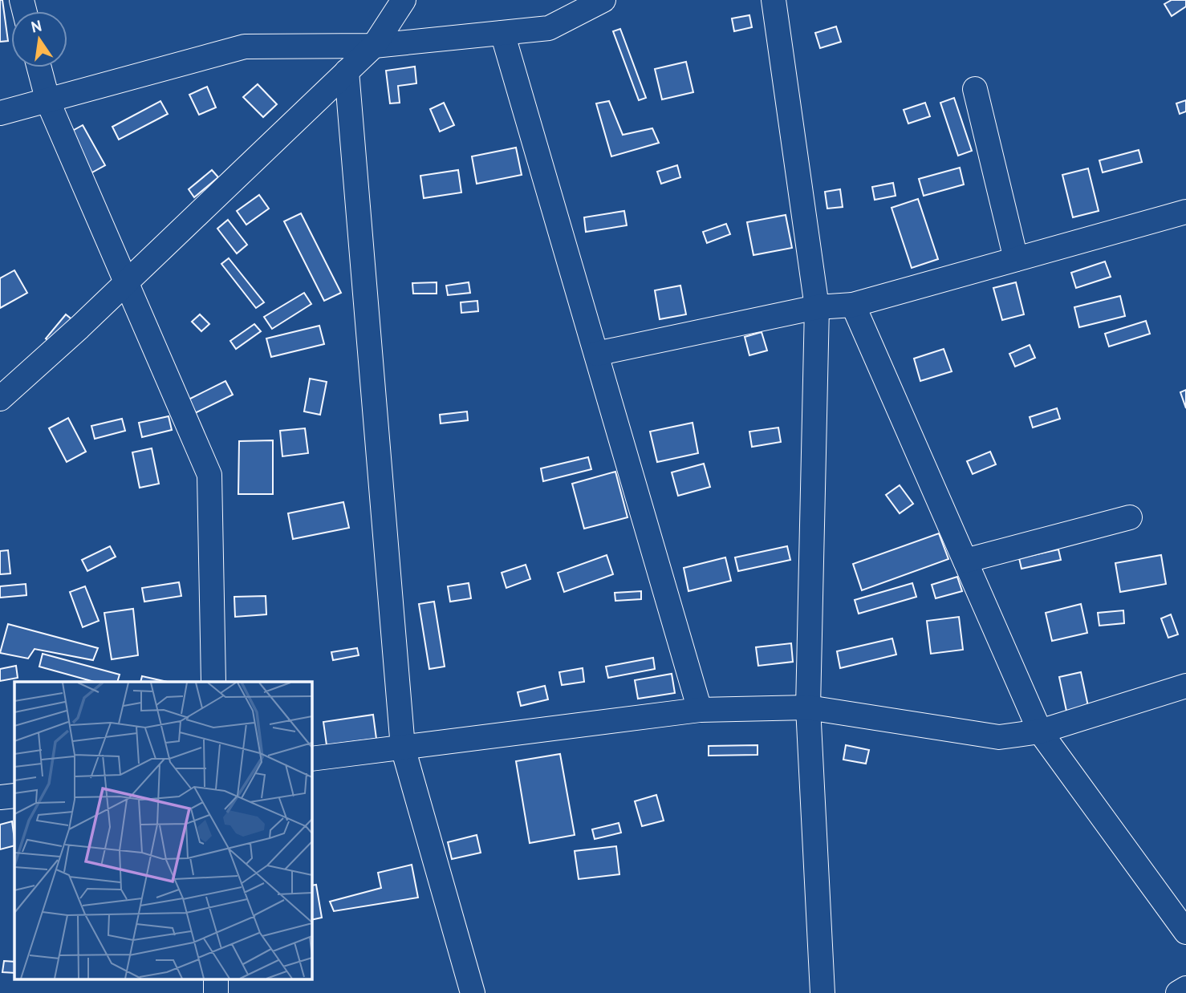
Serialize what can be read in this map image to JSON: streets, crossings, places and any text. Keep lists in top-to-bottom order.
{
  "north": "top"
}
